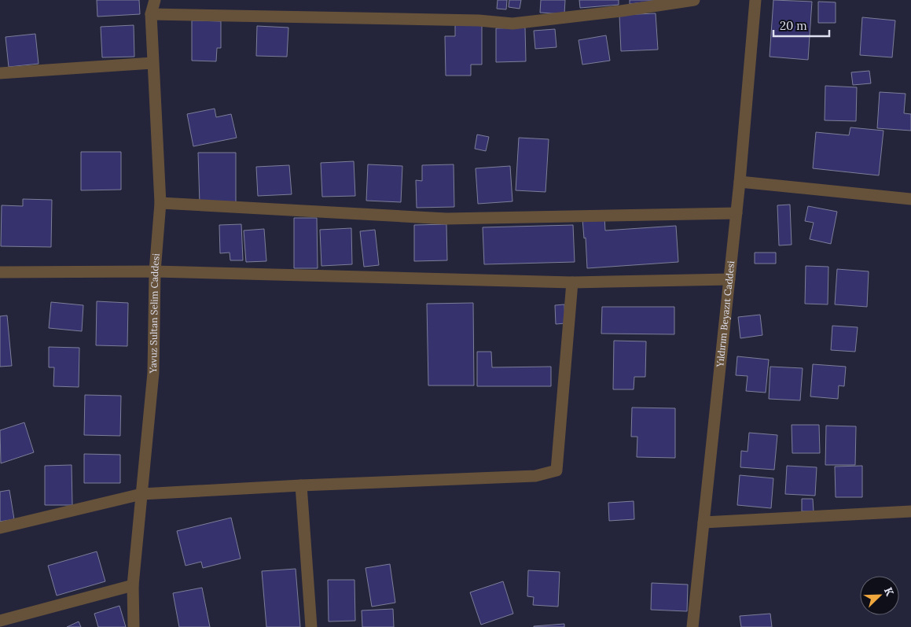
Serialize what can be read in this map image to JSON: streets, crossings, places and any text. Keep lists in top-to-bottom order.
{
  "streets": {
    "street": ["Yavuz Sultan Selim Caddesi", "Yıldırım Beyazıt Caddesi"]
  },
  "scale_bar": "20 m",
  "north": "top right"
}
